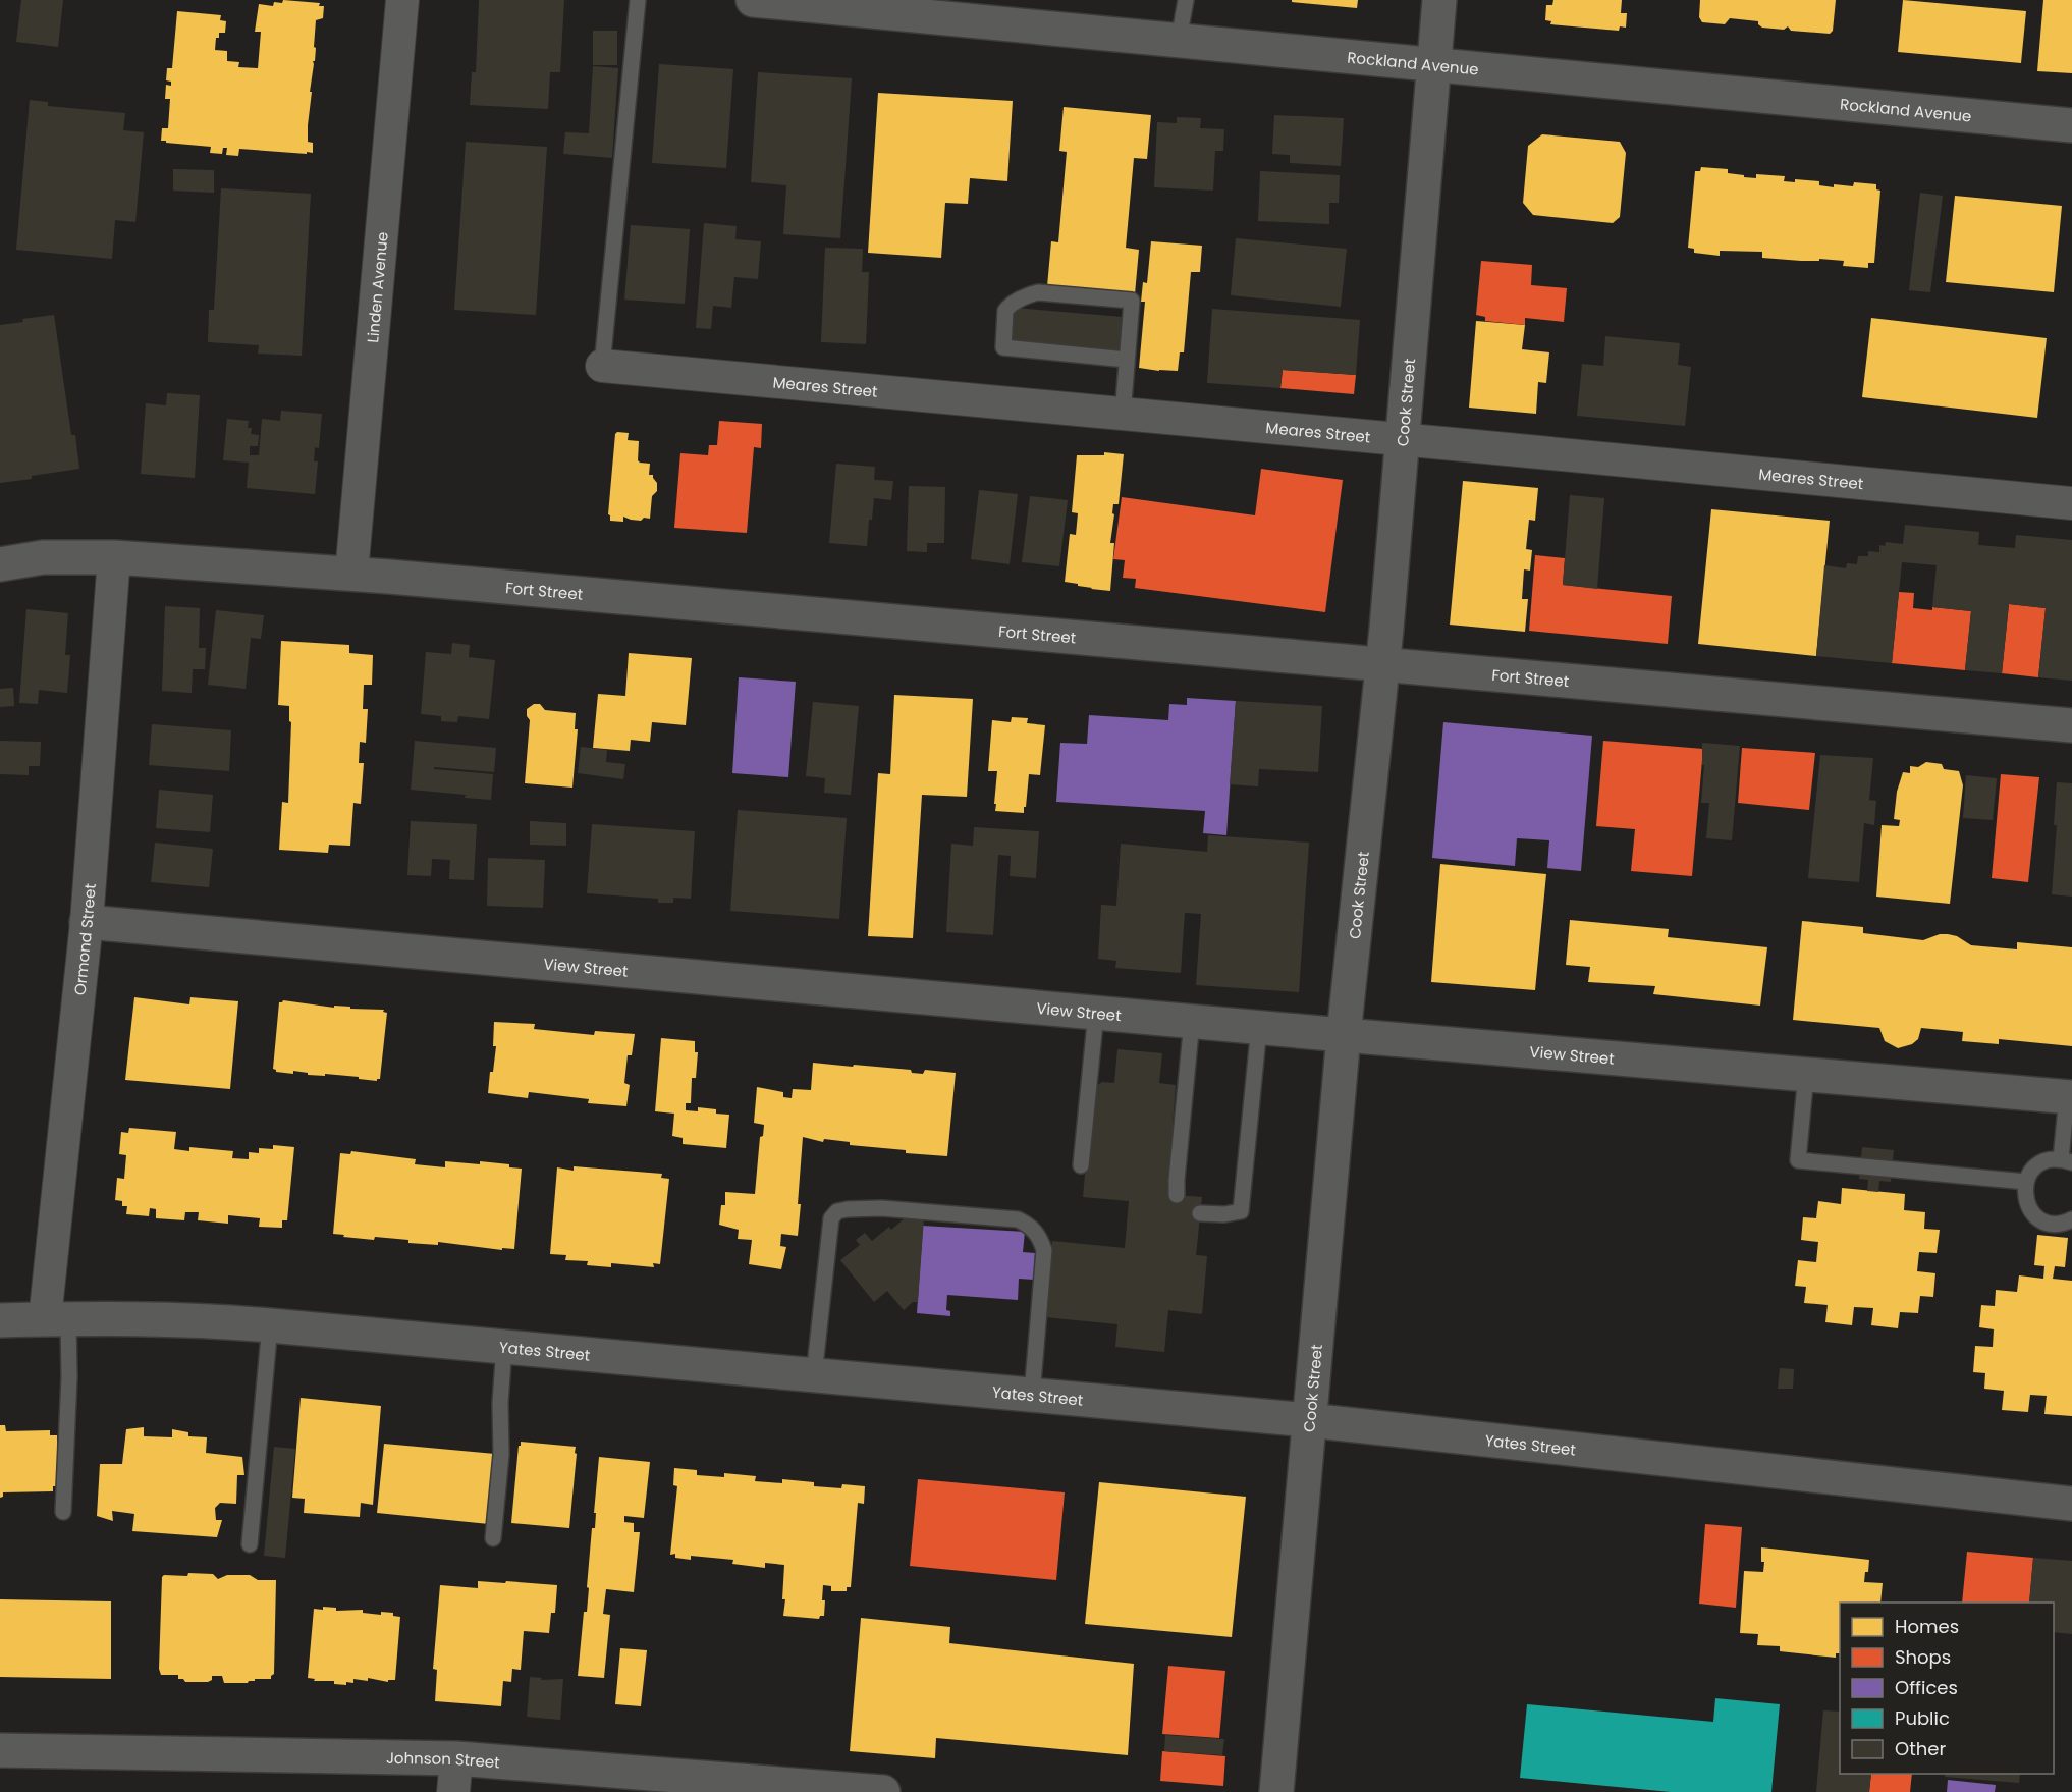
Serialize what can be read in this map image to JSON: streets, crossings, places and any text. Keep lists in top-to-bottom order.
{
  "streets": {
    "main road": [
      "Rockland Avenue",
      "Cook Street",
      "Fort Street",
      "View Street",
      "Yates Street",
      "Johnson Street"
    ],
    "street": ["Linden Avenue", "Meares Street", "Ormond Street"]
  },
  "crossings": [
    ["Rockland Avenue", "Cook Street"],
    ["Linden Avenue", "Fort Street"],
    ["Meares Street", "Cook Street"],
    ["Cook Street", "Fort Street"],
    ["Cook Street", "View Street"],
    ["Cook Street", "Yates Street"],
    ["Fort Street", "Ormond Street"],
    ["Ormond Street", "View Street"],
    ["Ormond Street", "Yates Street"]
  ],
  "legend": [
    "Homes",
    "Shops",
    "Offices",
    "Public",
    "Other"
  ]
}
